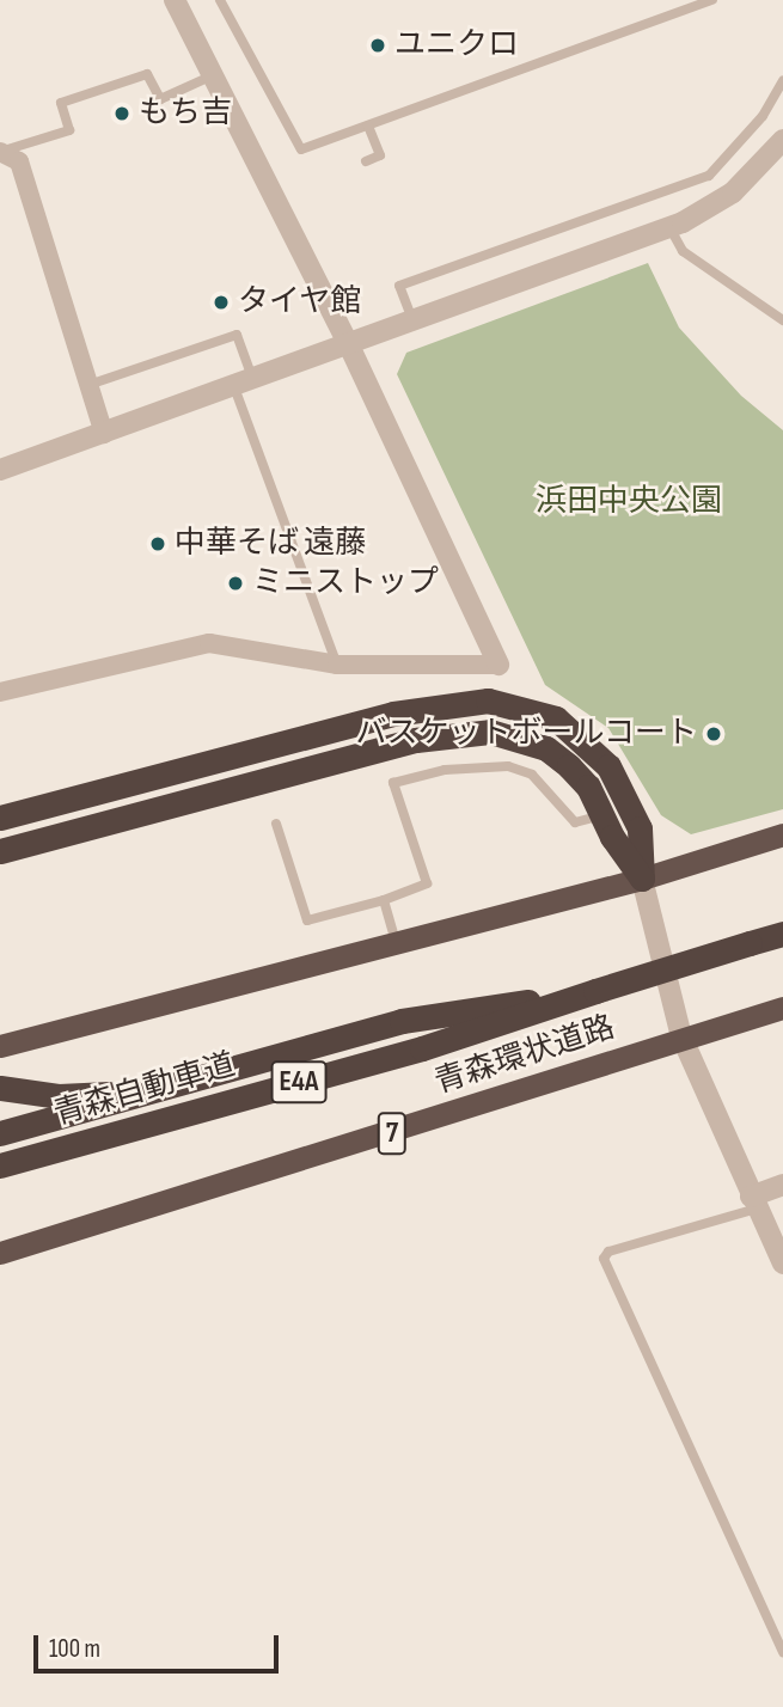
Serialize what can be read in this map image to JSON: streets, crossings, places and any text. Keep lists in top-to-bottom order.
{
  "streets": {
    "highway": [
      "青森環状道路",
      "E4A",
      "青森自動車道",
      "7"
    ]
  },
  "parks": ["浜田中央公園"],
  "places": [
    "ユニクロ",
    "もち吉",
    "タイヤ館",
    "中華そば 遠藤",
    "ミニストップ",
    "バスケットボールコート"
  ],
  "scale_bar": "100 m"
}
